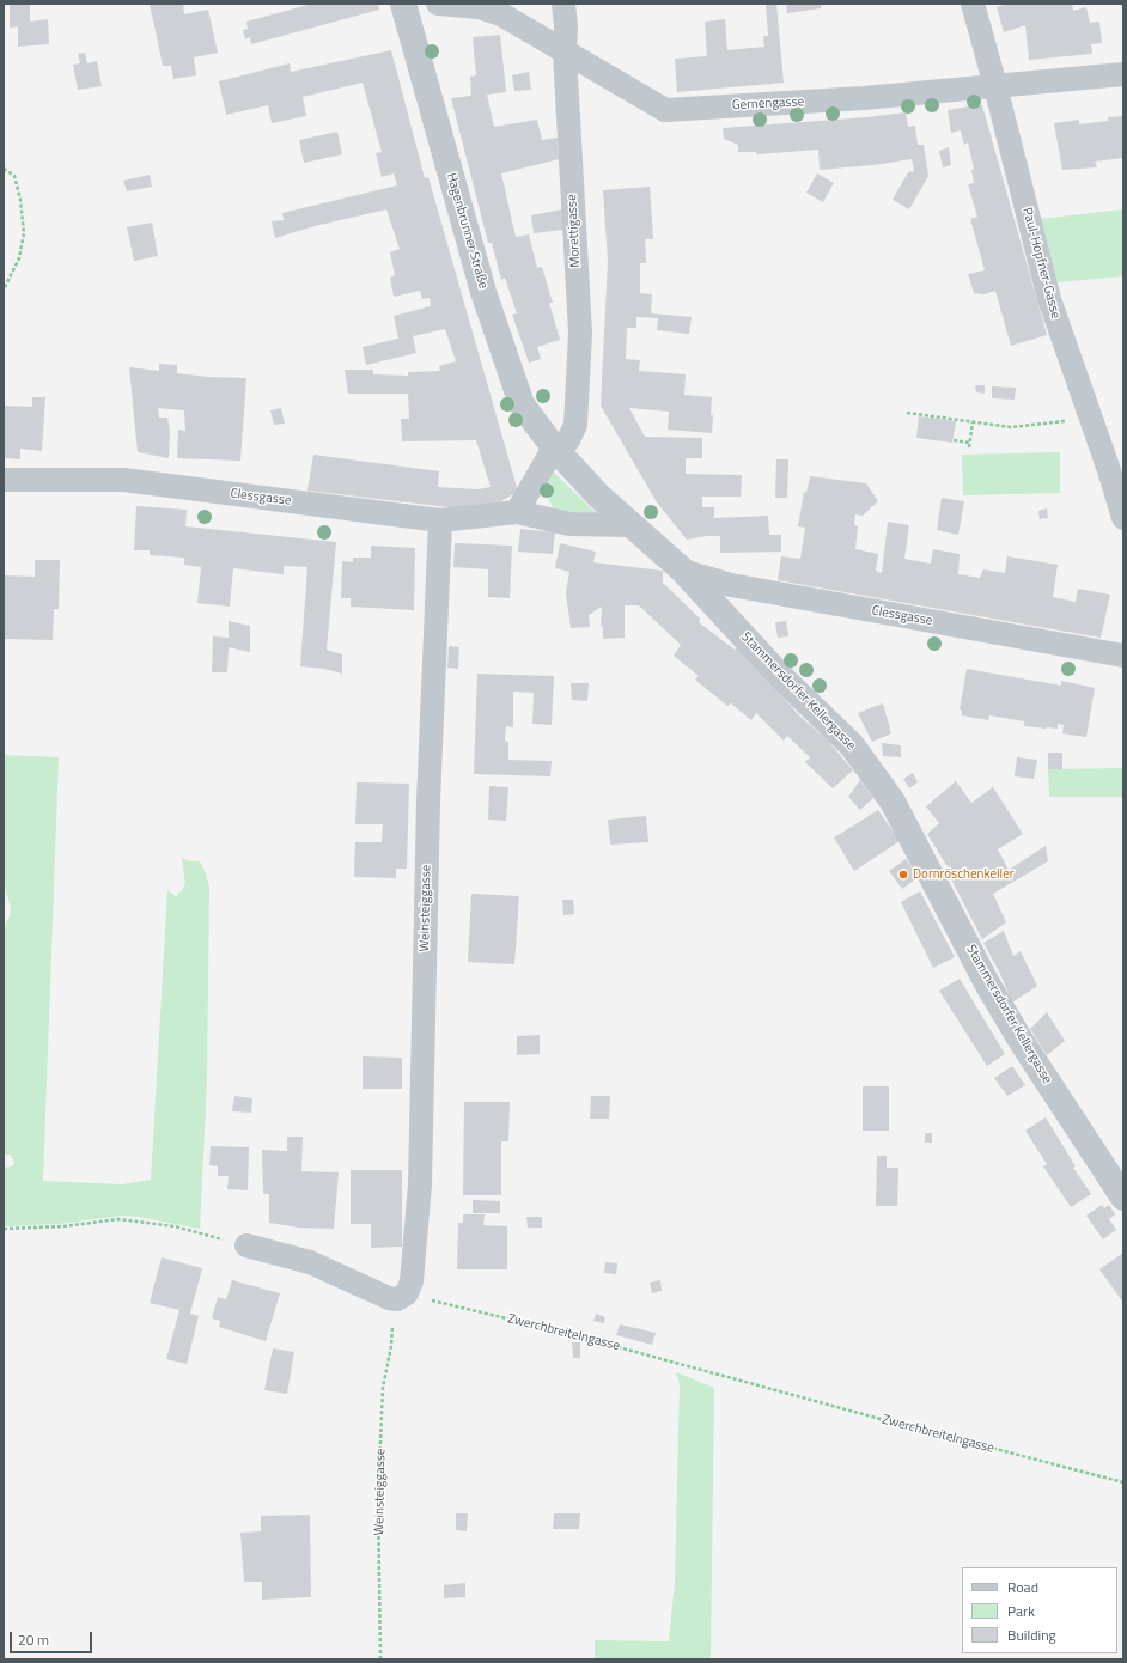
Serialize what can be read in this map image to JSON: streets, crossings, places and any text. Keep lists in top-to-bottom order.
{
  "streets": {
    "street": [
      "Gernengasse",
      "Hagenbrunner Straße",
      "Morettigasse",
      "Paul-Hopfner-Gasse",
      "Clessgasse",
      "Stammersdorfer Kellergasse",
      "Weinsteiggasse"
    ],
    "path": ["Zwerchbreitelngasse"]
  },
  "crossings": [
    ["Gernengasse", "Morettigasse"],
    ["Gernengasse", "Paul-Hopfner-Gasse"],
    ["Hagenbrunner Straße", "Morettigasse"],
    ["Hagenbrunner Straße", "Stammersdorfer Kellergasse"],
    ["Morettigasse", "Stammersdorfer Kellergasse"],
    ["Clessgasse", "Stammersdorfer Kellergasse"],
    ["Clessgasse", "Weinsteiggasse"],
    ["Weinsteiggasse", "Zwerchbreitelngasse"]
  ],
  "places": ["Dornröschenkeller"],
  "legend": ["Road", "Park", "Building"],
  "scale_bar": "20 m"
}
